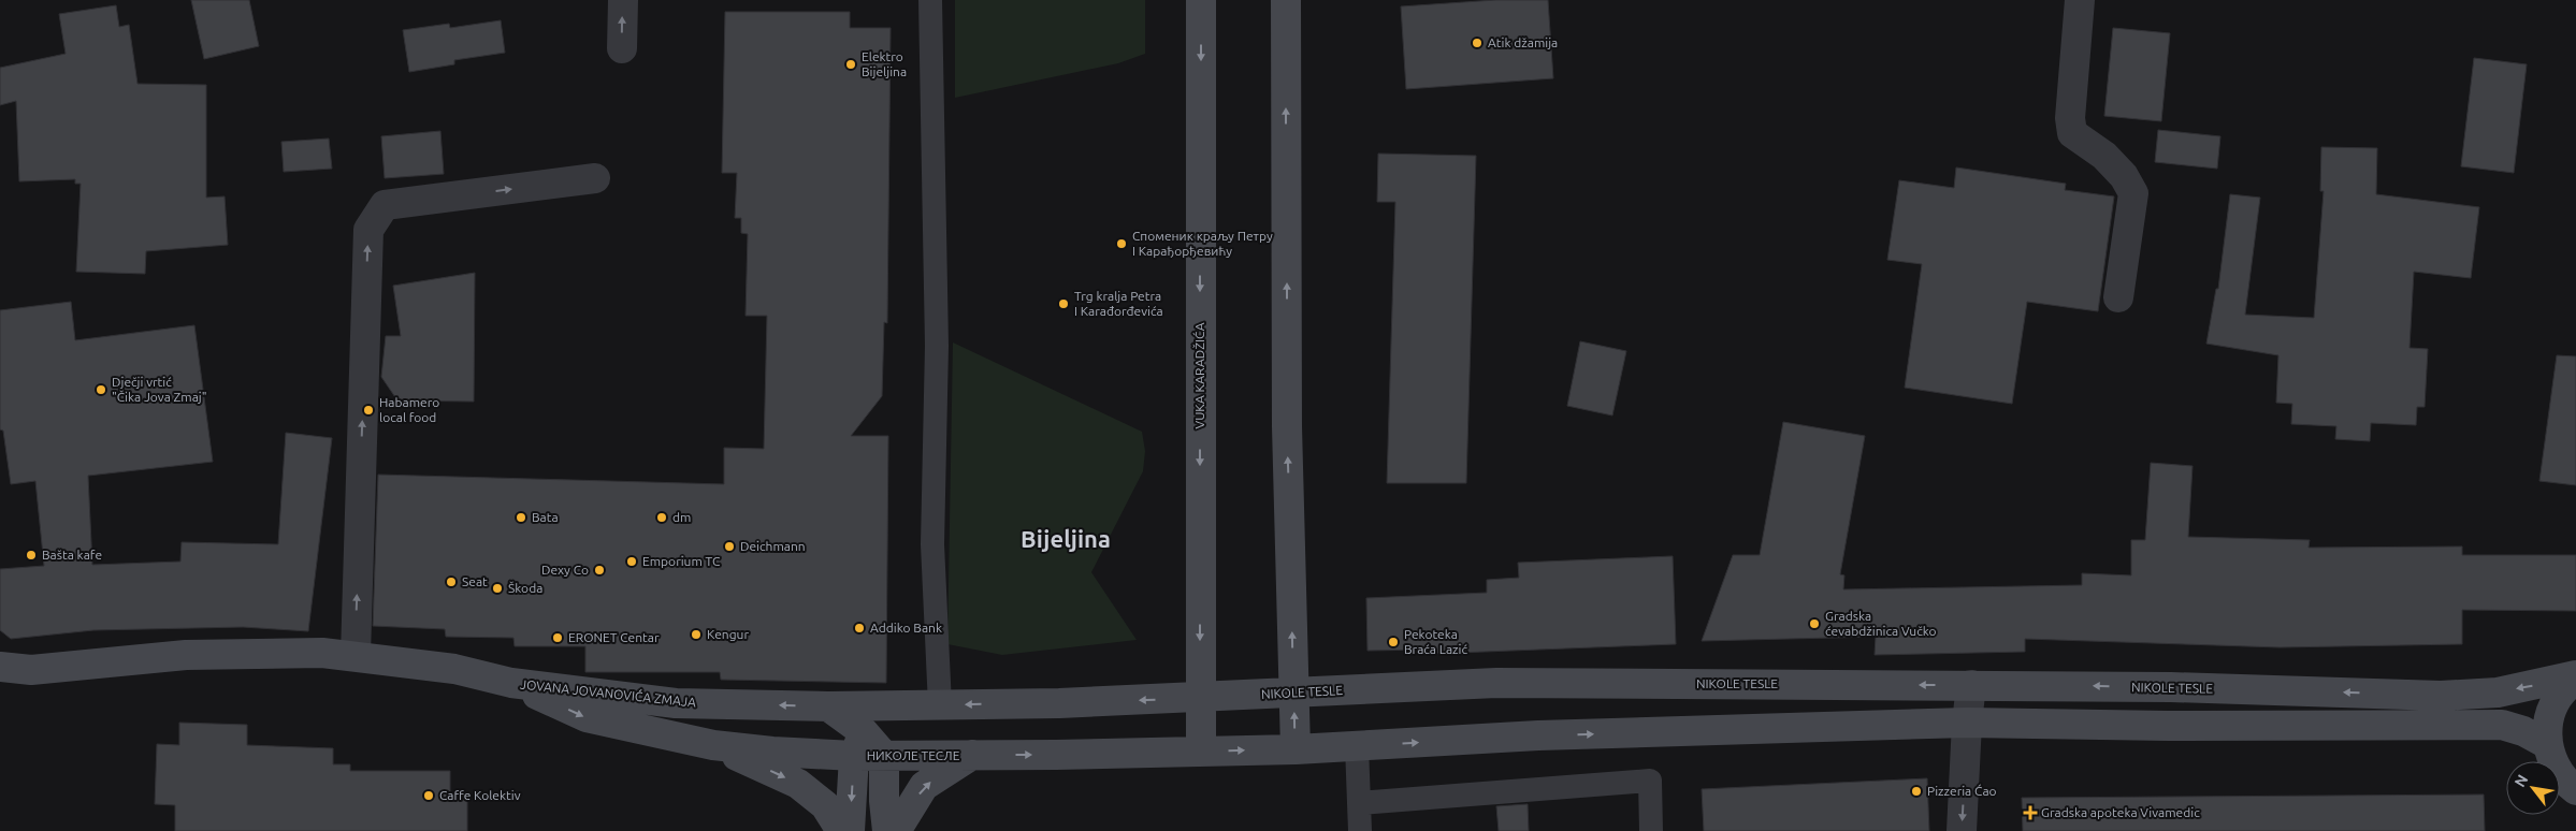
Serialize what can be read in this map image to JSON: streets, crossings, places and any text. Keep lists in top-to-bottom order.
{
  "streets": {
    "main road": [
      "VUKA KARADŽIĆA",
      "NIKOLE TESLE",
      "JOVANA JOVANOVIĆA ZMAJA",
      "НИКОЛЕ ТЕСЛЕ"
    ]
  },
  "crossings": [
    ["VUKA KARADŽIĆA", "NIKOLE TESLE"],
    ["NIKOLE TESLE", "JOVANA JOVANOVIĆA ZMAJA"],
    ["JOVANA JOVANOVIĆA ZMAJA", "НИКОЛЕ ТЕСЛЕ"]
  ],
  "districts": ["Bijeljina"],
  "places": {
    "other": [
      "Atik džamija",
      "Elektro Bijeljina",
      "Споменик краљу Петру I Карађорђевићу",
      "Trg kralja Petra I Karađorđevića",
      "Dječji vrtić \"Čika Jova Zmaj\"",
      "Habamero local food",
      "Bata",
      "dm",
      "Deichmann",
      "Bašta kafe",
      "Emporium TC",
      "Dexy Co",
      "Seat",
      "Škoda",
      "Gradska ćevabdžinica Vučko",
      "Addiko Bank",
      "Kengur",
      "ERONET Centar",
      "Pekoteka Braća Lazić",
      "Pizzeria Ćao",
      "Caffe Kolektiv"
    ],
    "health": ["Gradska apoteka Vivamedic"]
  },
  "north": "top left"
}
